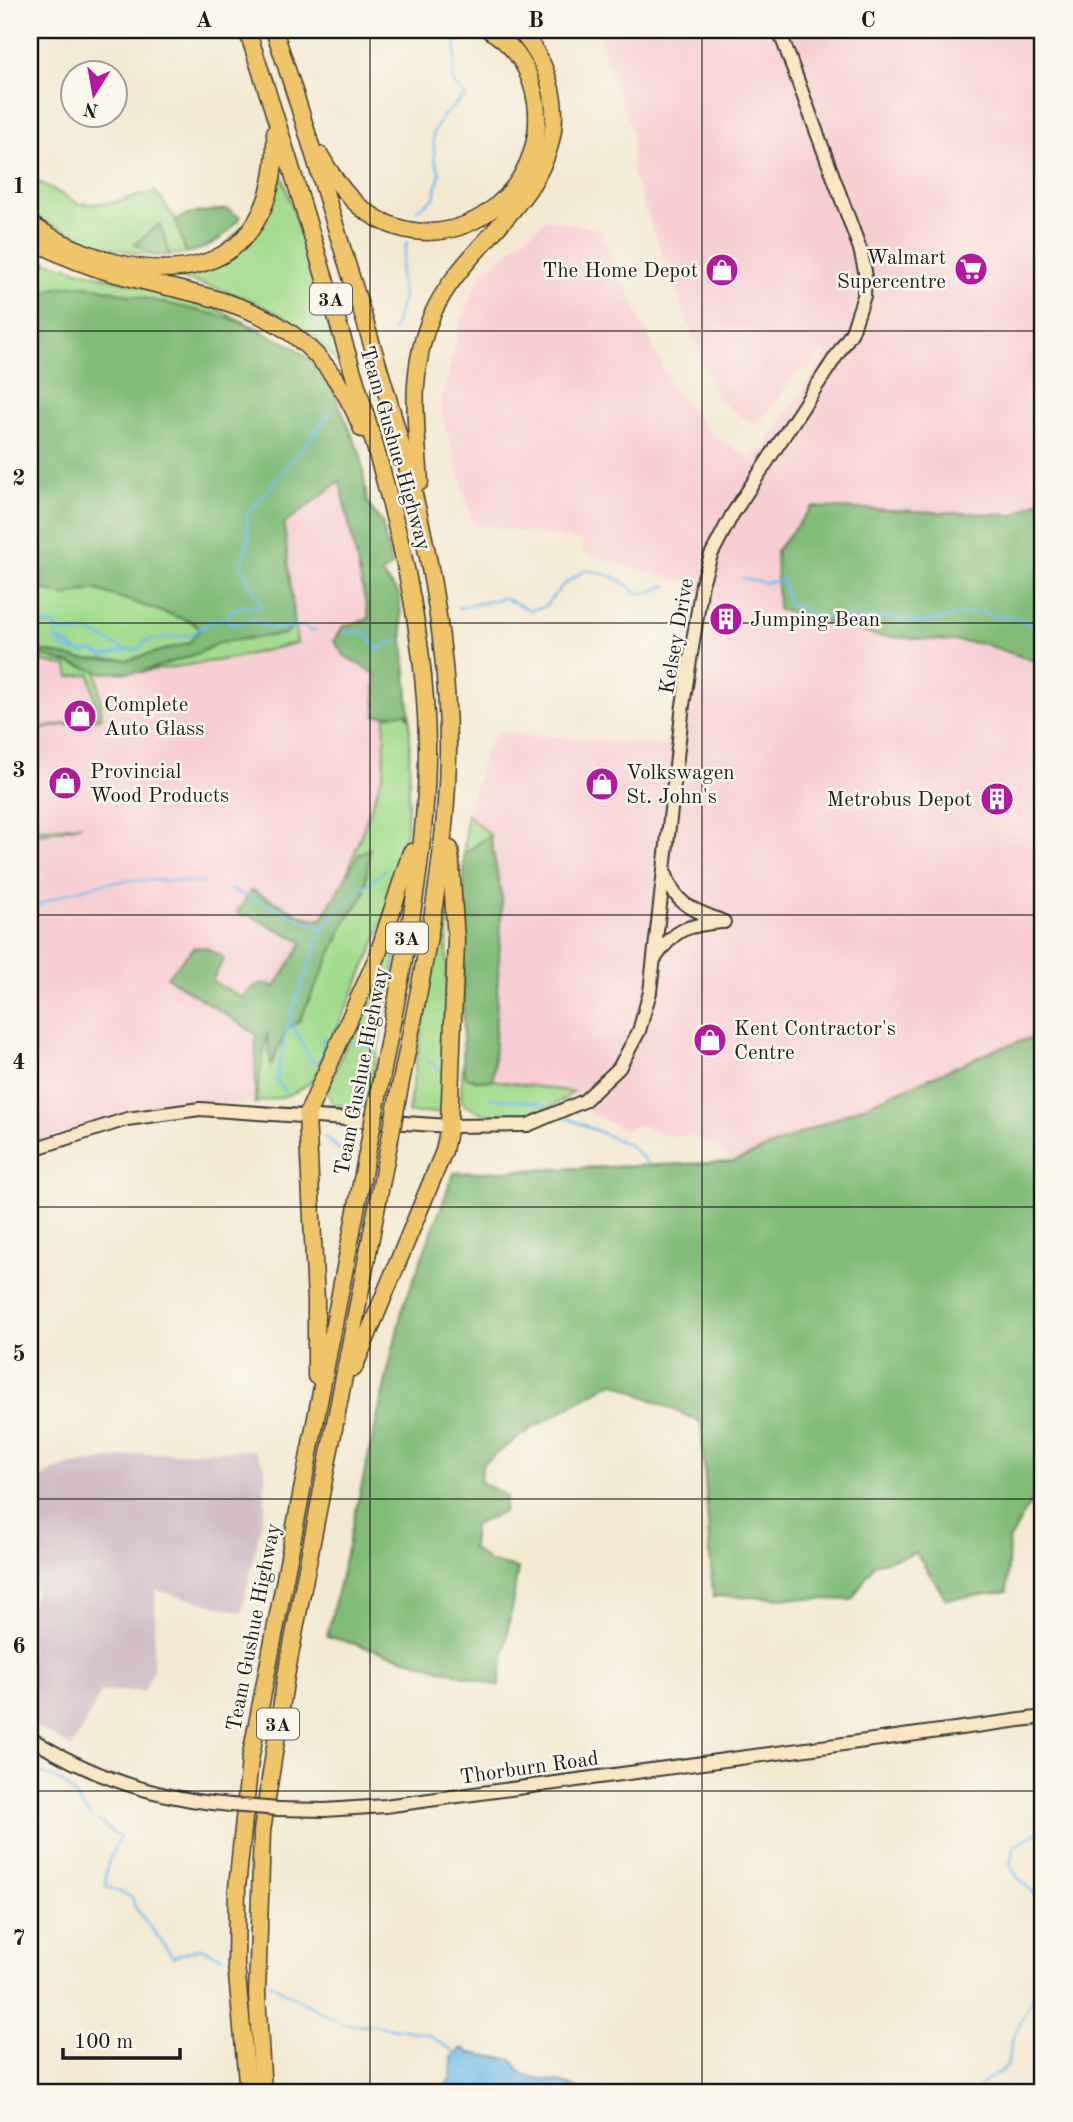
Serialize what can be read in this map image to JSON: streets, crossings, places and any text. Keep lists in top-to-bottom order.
{
  "streets": {
    "highway": ["3A", "Team Gushue Highway"],
    "main road": ["Kelsey Drive", "Thorburn Road"]
  },
  "places": {
    "supermarket": ["Walmart Supercentre"],
    "shop": [
      "The Home Depot",
      "Complete Auto Glass",
      "Provincial Wood Products",
      "Volkswagen St. John's",
      "Kent Contractor's Centre"
    ],
    "building": ["Jumping Bean", "Metrobus Depot"]
  },
  "scale_bar": "100 m",
  "north": "bottom",
  "grid": {
    "columns": ["A", "B", "C"],
    "rows": [
      "1",
      "2",
      "3",
      "4",
      "5",
      "6",
      "7"
    ]
  }
}
